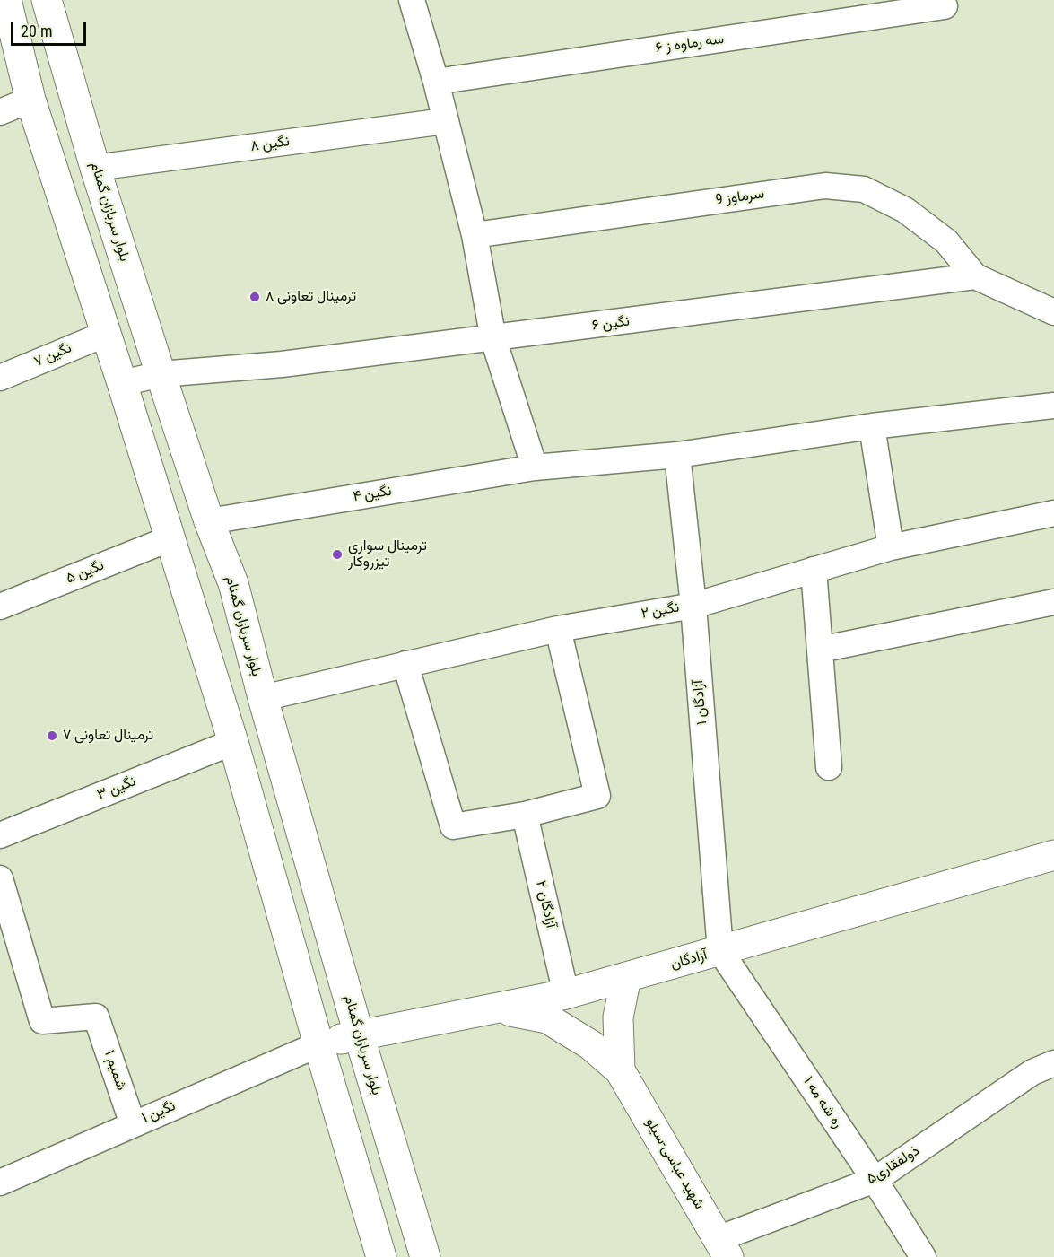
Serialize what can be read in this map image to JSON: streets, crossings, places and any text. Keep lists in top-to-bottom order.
{
  "streets": {
    "main road": ["بلوار سربازان گمنام", "آزادگان", "شهید عباسی-سیلو"],
    "street": [
      "سه رماوه ز ۶",
      "نگین ۸",
      "سرماوز 9",
      "نگین ۶",
      "نگین ۷",
      "نگین ۴",
      "نگین ۵",
      "نگین ۲",
      "آزادگان ۱",
      "نگین ۳",
      "آزادگان ۲",
      "شمیم ۱",
      "ره شه مه ۱",
      "نگین ۱",
      "ذولفقاری۵"
    ]
  },
  "crossings": [
    ["نگین ۸", "بلوار سربازان گمنام"],
    ["سرماوز 9", "نگین ۶"],
    ["بلوار سربازان گمنام", "نگین ۶"],
    ["بلوار سربازان گمنام", "نگین ۴"],
    ["بلوار سربازان گمنام", "نگین ۲"],
    ["بلوار سربازان گمنام", "آزادگان"],
    ["نگین ۴", "آزادگان ۱"],
    ["نگین ۲", "آزادگان ۱"],
    ["آزادگان ۱", "آزادگان"],
    ["آزادگان ۱", "ره شه مه ۱"],
    ["آزادگان ۲", "آزادگان"],
    ["آزادگان", "ره شه مه ۱"],
    ["آزادگان", "نگین ۱"],
    ["شمیم ۱", "نگین ۱"],
    ["ره شه مه ۱", "ذولفقاری۵"],
    ["شهید عباسی-سیلو", "ذولفقاری۵"]
  ],
  "places": ["ترمینال تعاونی ۸", "ترمینال سواری تیزروکار", "ترمینال تعاونی ۷"],
  "scale_bar": "20 m"
}
